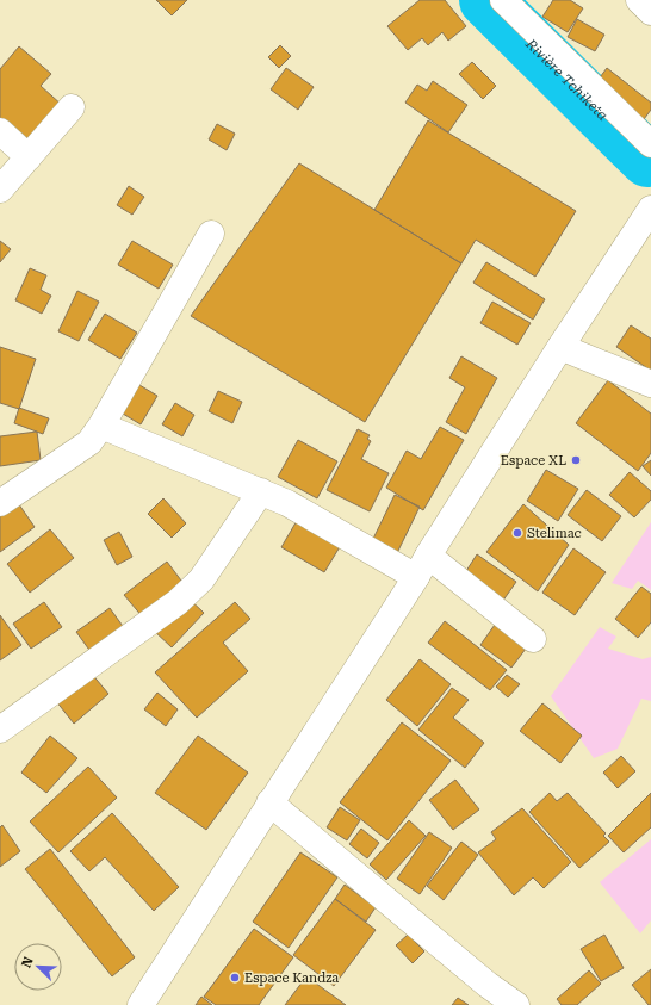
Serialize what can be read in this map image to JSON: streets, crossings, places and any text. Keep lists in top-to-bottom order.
{
  "water": ["Rivière Tchiketa"],
  "places": ["Espace XL", "Stelimac", "Espace Kandza"],
  "north": "top left"
}
